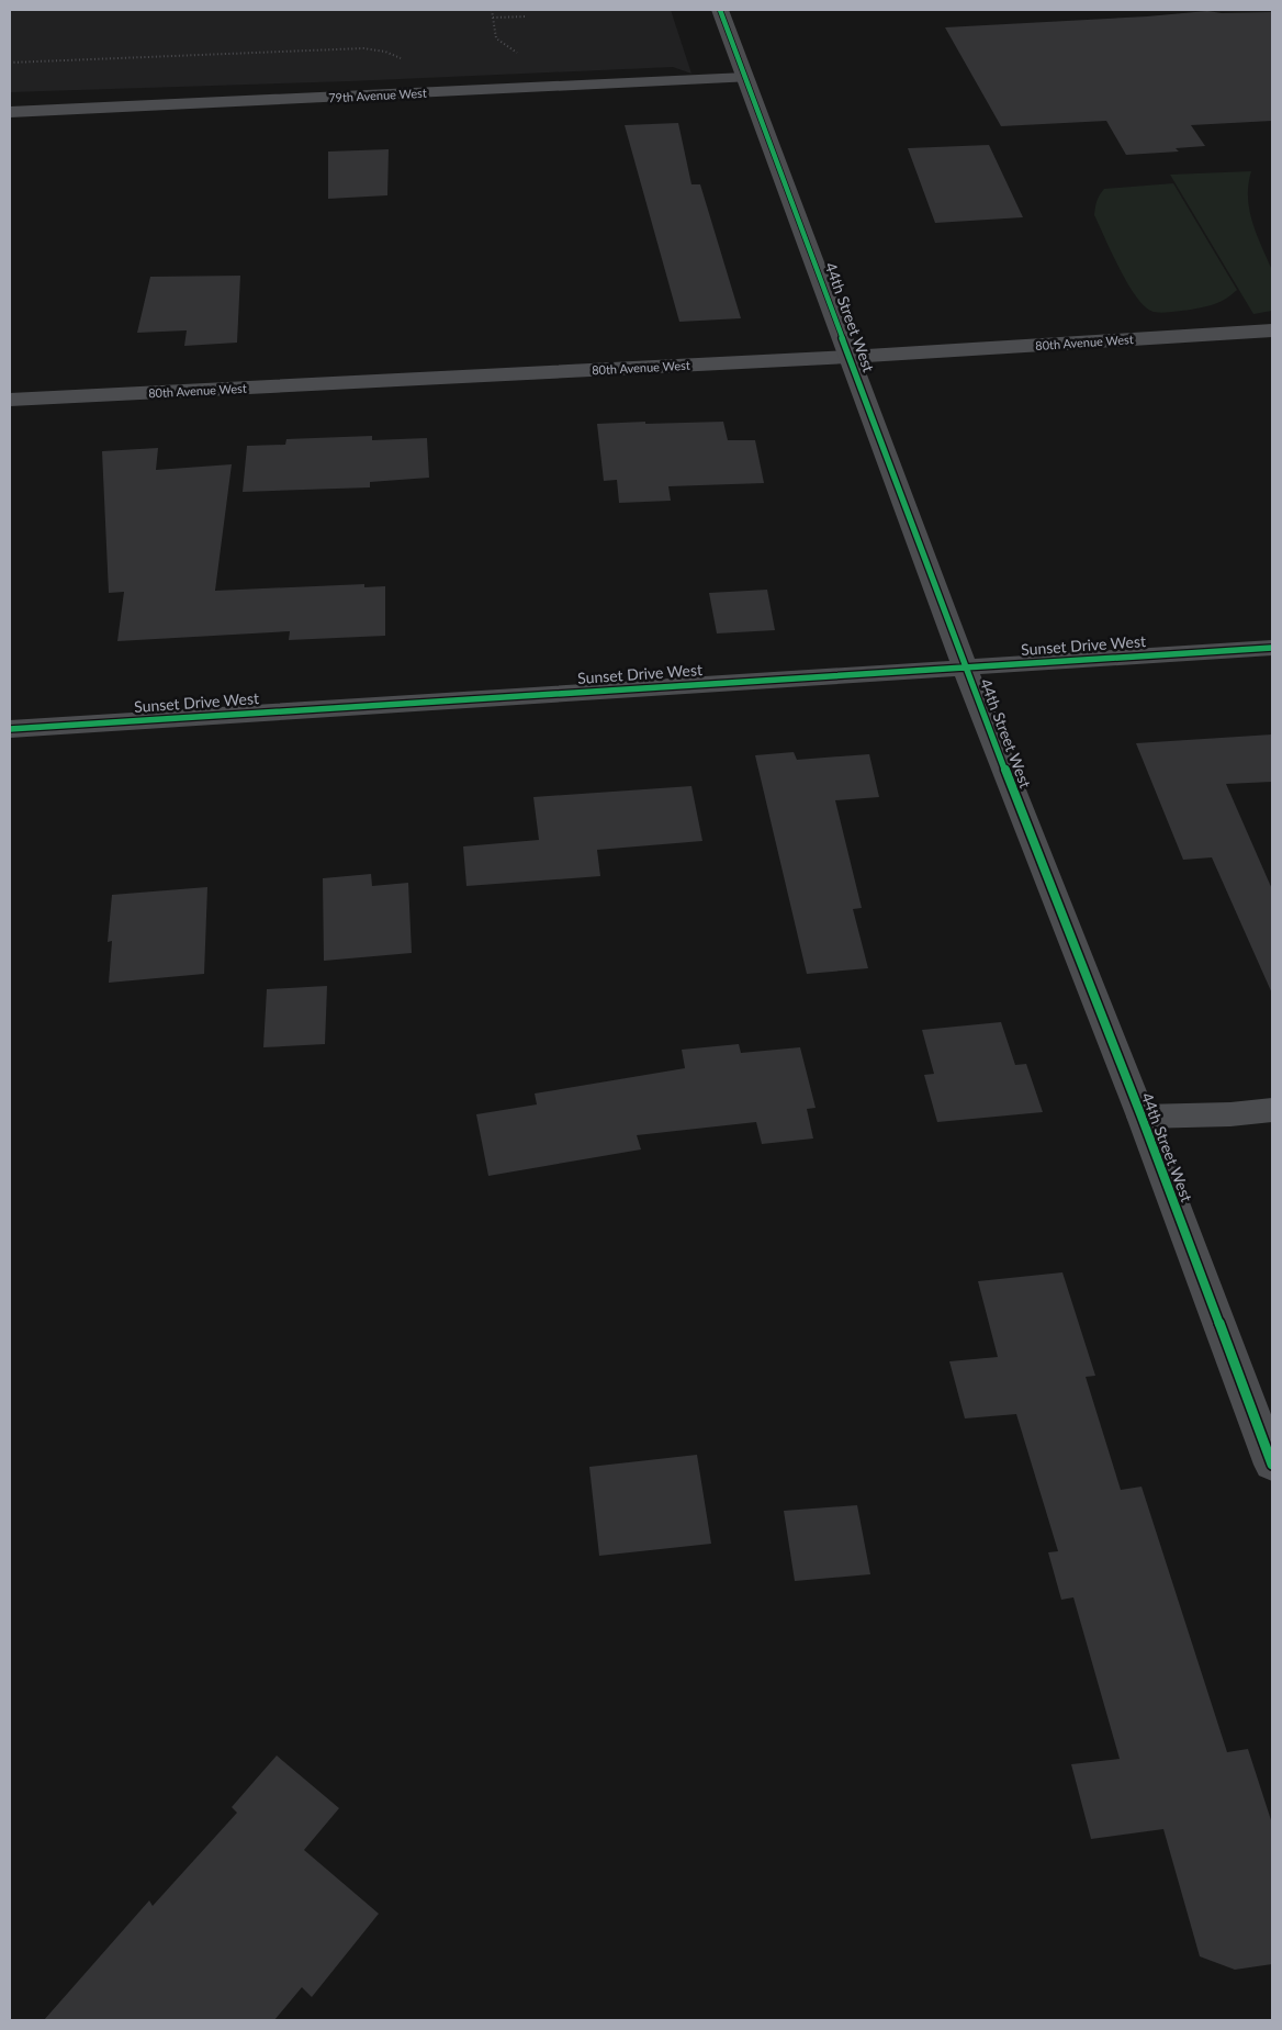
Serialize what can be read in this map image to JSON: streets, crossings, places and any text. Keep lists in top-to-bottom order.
{
  "streets": {
    "street": [
      "79th Avenue West",
      "44th Street West",
      "80th Avenue West",
      "Sunset Drive West"
    ]
  },
  "crossings": [
    ["79th Avenue West", "44th Street West"],
    ["44th Street West", "80th Avenue West"],
    ["44th Street West", "Sunset Drive West"]
  ]
}
